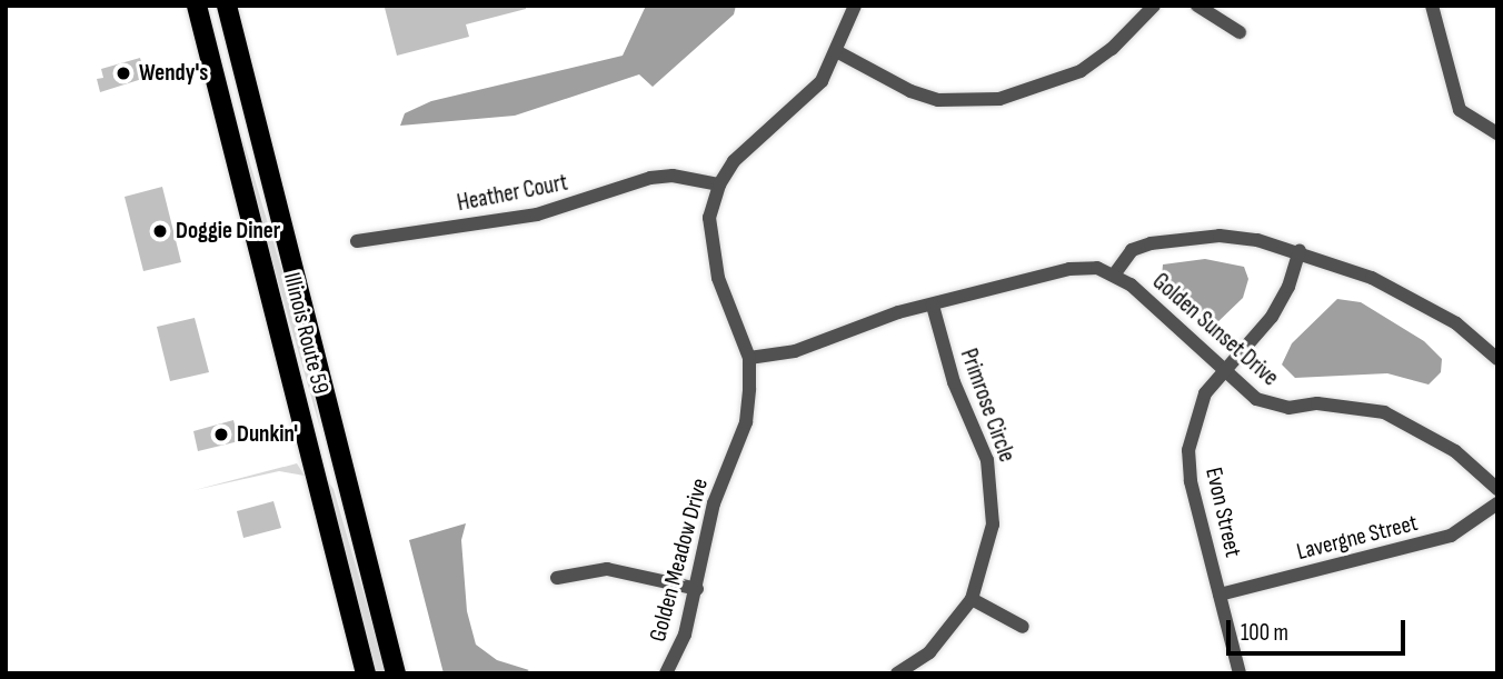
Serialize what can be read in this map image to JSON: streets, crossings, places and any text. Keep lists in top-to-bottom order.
{
  "streets": {
    "main road": ["Illinois Route 59"],
    "street": [
      "Heather Court",
      "Golden Sunset Drive",
      "Primrose Circle",
      "Evon Street",
      "Lavergne Street",
      "Golden Meadow Drive"
    ]
  },
  "crossings": [
    ["Heather Court", "Golden Meadow Drive"],
    ["Golden Sunset Drive", "Primrose Circle"],
    ["Golden Sunset Drive", "Evon Street"],
    ["Golden Sunset Drive", "Golden Meadow Drive"],
    ["Evon Street", "Lavergne Street"]
  ],
  "places": ["Wendy's", "Doggie Diner", "Dunkin'"],
  "scale_bar": "100 m"
}
